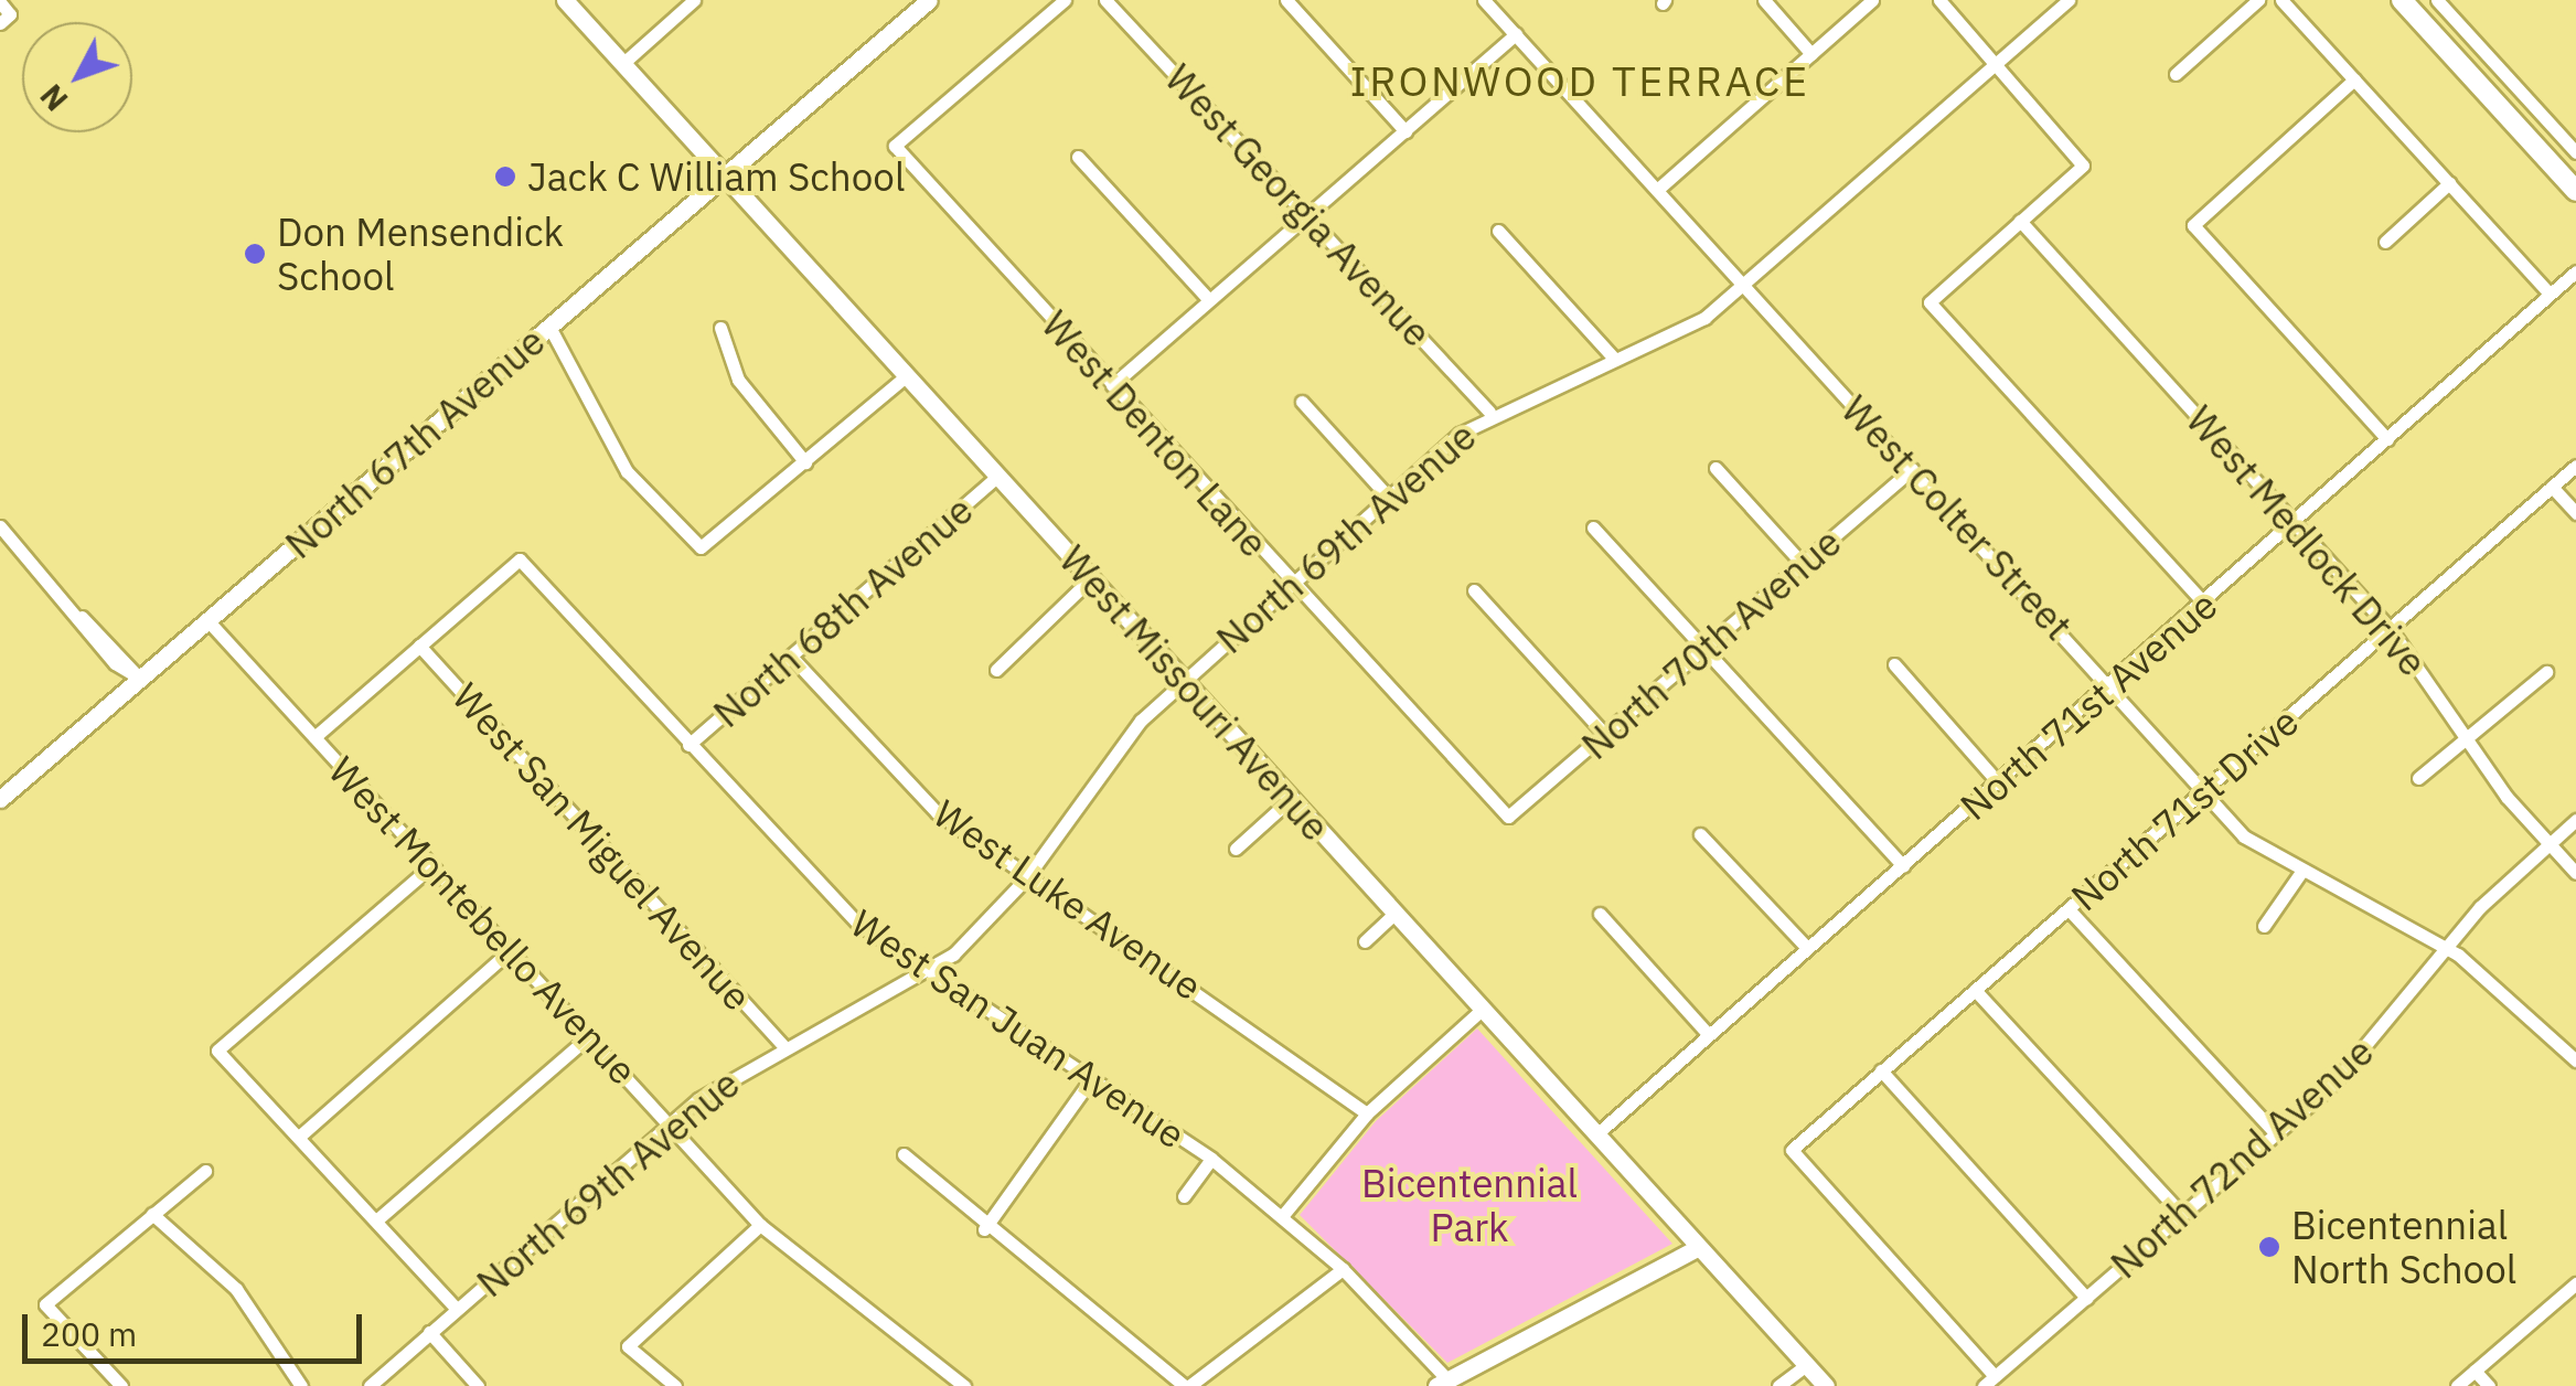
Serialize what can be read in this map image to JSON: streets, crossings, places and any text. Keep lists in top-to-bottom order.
{
  "streets": {
    "street": [
      "West Georgia Avenue",
      "West Denton Lane",
      "North 67th Avenue",
      "West Colter Street",
      "North 69th Avenue",
      "West Medlock Drive",
      "North 68th Avenue",
      "North 70th Avenue",
      "West Missouri Avenue",
      "North 71st Avenue",
      "North 71st Drive",
      "West San Miguel Avenue",
      "West Luke Avenue",
      "West Montebello Avenue",
      "West San Juan Avenue",
      "North 72nd Avenue"
    ]
  },
  "crossings": [
    ["West Georgia Avenue", "North 69th Avenue"],
    ["West Denton Lane", "North 69th Avenue"],
    ["West Denton Lane", "North 70th Avenue"],
    ["North 67th Avenue", "West Missouri Avenue"],
    ["North 67th Avenue", "West Montebello Avenue"],
    ["West Colter Street", "North 69th Avenue"],
    ["West Colter Street", "North 70th Avenue"],
    ["West Colter Street", "North 71st Avenue"],
    ["West Colter Street", "North 71st Drive"],
    ["West Colter Street", "North 72nd Avenue"],
    ["North 69th Avenue", "West Missouri Avenue"],
    ["North 69th Avenue", "West San Miguel Avenue"],
    ["North 69th Avenue", "West Luke Avenue"],
    ["North 69th Avenue", "West Montebello Avenue"],
    ["North 69th Avenue", "West San Juan Avenue"],
    ["West Medlock Drive", "North 71st Avenue"],
    ["West Medlock Drive", "North 71st Drive"],
    ["West Medlock Drive", "North 72nd Avenue"],
    ["North 68th Avenue", "West Missouri Avenue"],
    ["North 68th Avenue", "West Luke Avenue"],
    ["North 68th Avenue", "West San Juan Avenue"],
    ["West Missouri Avenue", "North 71st Avenue"],
    ["North 71st Drive", "North 72nd Avenue"],
    ["West San Miguel Avenue", "West San Juan Avenue"]
  ],
  "districts": ["IRONWOOD TERRACE"],
  "parks": ["Bicentennial Park"],
  "places": ["Jack C William School", "Don Mensendick School", "Bicentennial North School"],
  "scale_bar": "200 m",
  "north": "bottom left"
}
